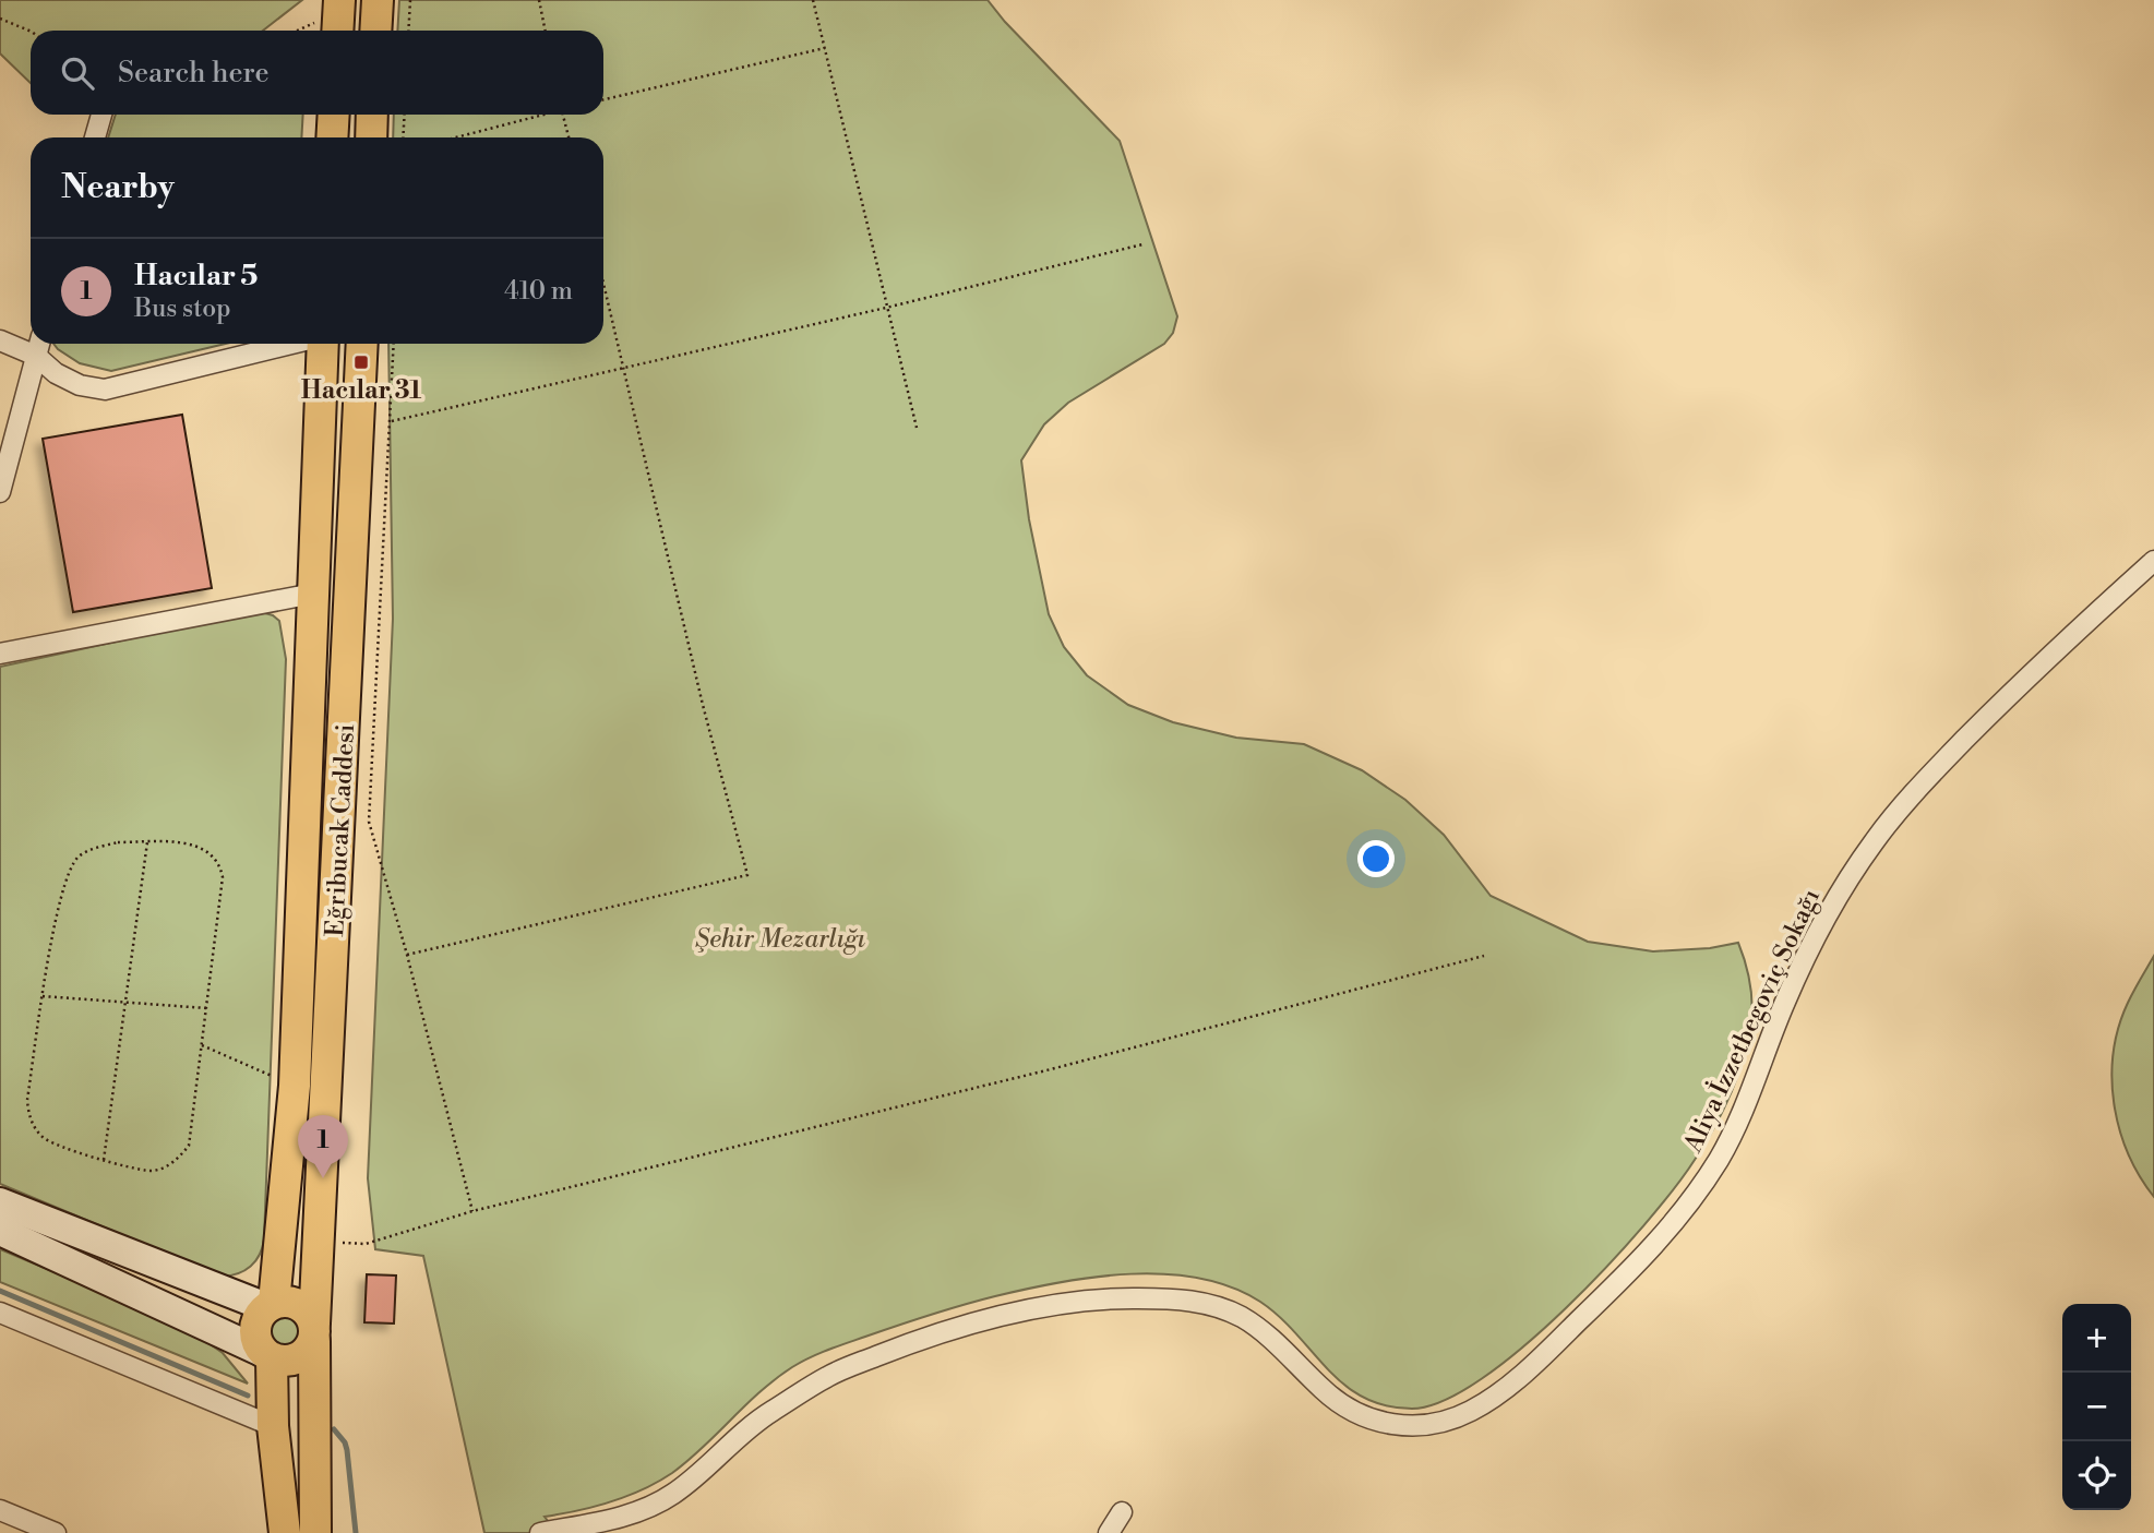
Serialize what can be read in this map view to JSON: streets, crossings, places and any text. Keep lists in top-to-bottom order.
{
  "streets": {
    "main road": ["Eğribucak Caddesi"],
    "street": ["Aliya İzzetbegoviç Sokağı"]
  },
  "parks": ["Şehir Mezarlığı"],
  "places": {
    "transit": ["Hacılar 31"]
  },
  "page": {
    "search": "Search here",
    "heading": "Nearby",
    "list": [
      {
        "mark": "1",
        "name": "Hacılar 5",
        "note": "Bus stop",
        "value": "410 m"
      }
    ],
    "pins": "1",
    "map_buttons": ["+", "−"]
  }
}
